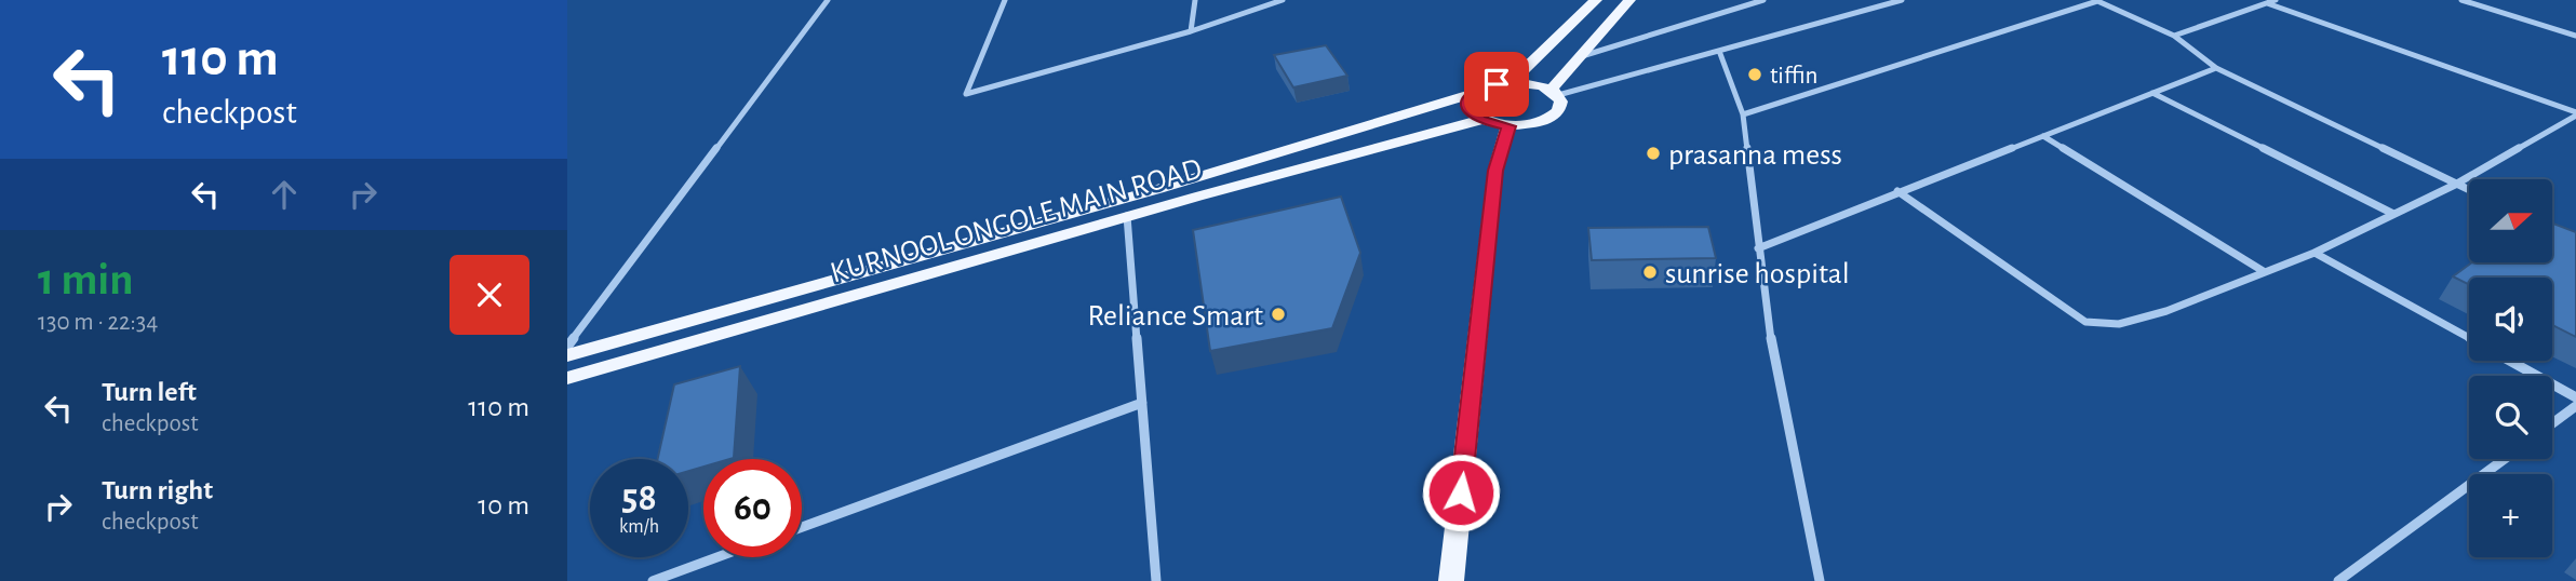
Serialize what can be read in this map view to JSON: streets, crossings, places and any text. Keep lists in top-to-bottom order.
{
  "streets": {
    "main road": ["KURNOOL ONGOLE MAIN ROAD"]
  },
  "places": [
    "tiffin",
    "prasanna mess",
    "sunrise hospital",
    "Reliance Smart"
  ],
  "north": "right",
  "page": {
    "turn": ["110 m", "checkpost"],
    "map_buttons": "+",
    "heading": ["1 min", "130 m · 22:34"],
    "list": [
      {
        "name": "Turn left",
        "note": "checkpost",
        "value": "110 m"
      },
      {
        "name": "Turn right",
        "note": "checkpost",
        "value": "10 m"
      }
    ],
    "speed": "58 km/h",
    "limit": "60"
  }
}
